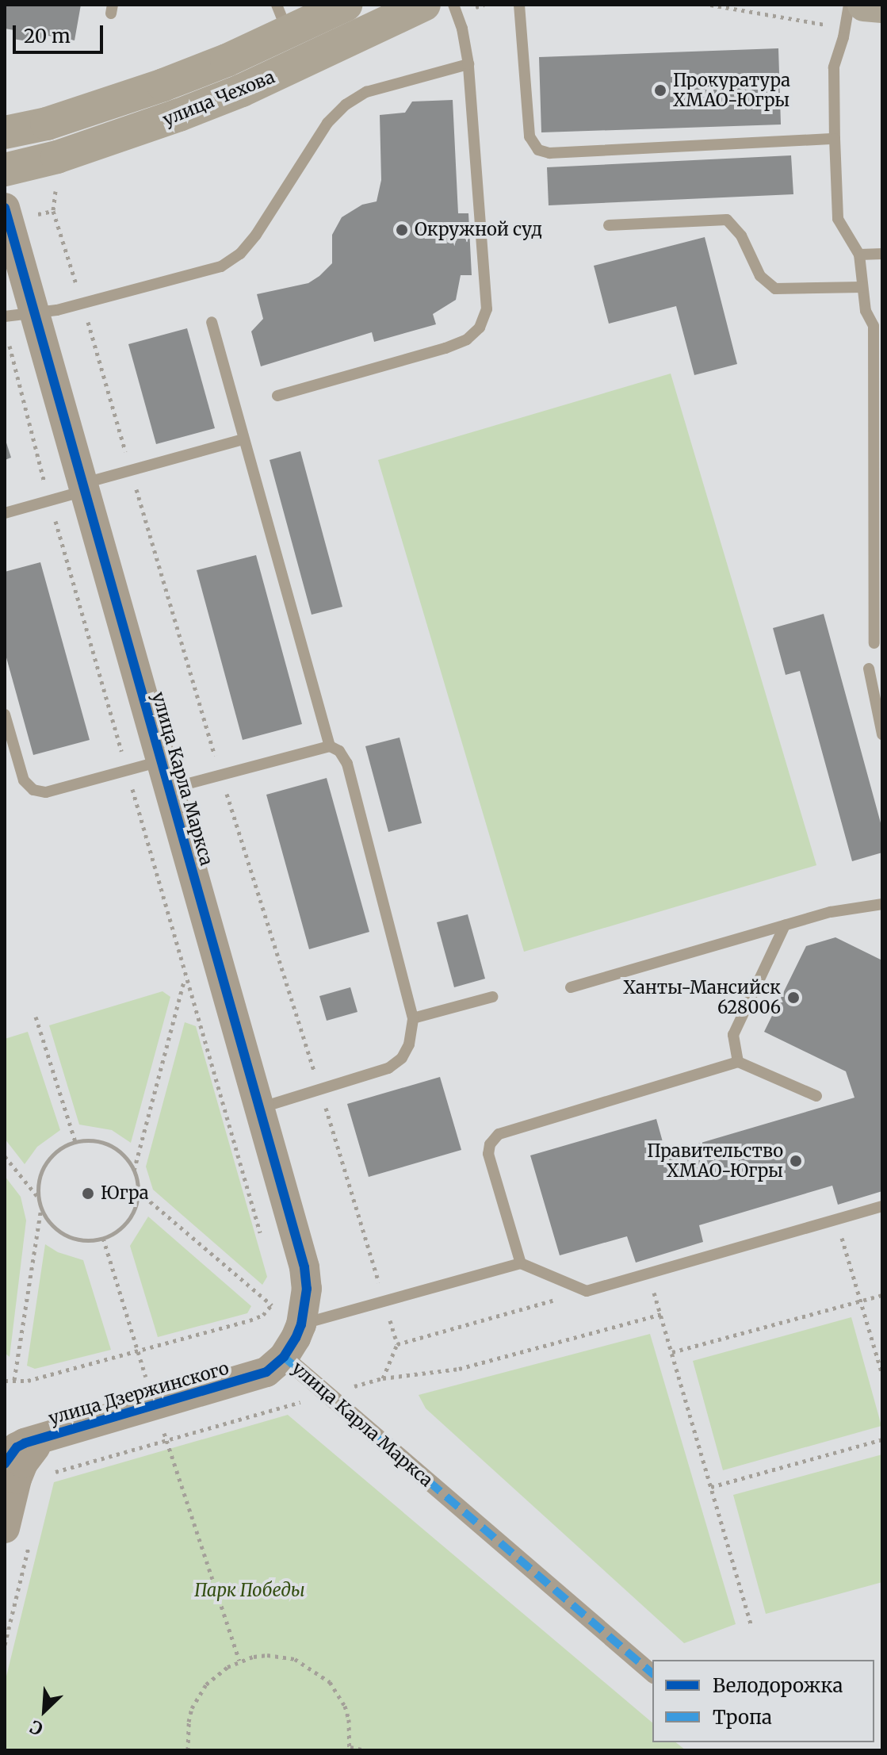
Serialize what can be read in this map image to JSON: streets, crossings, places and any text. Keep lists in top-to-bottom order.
{
  "streets": {
    "main road": ["улица Чехова"],
    "street": ["улица Карла Маркса", "улица Дзержинского"]
  },
  "crossings": [
    ["улица Карла Маркса", "улица Дзержинского"]
  ],
  "parks": ["Парк Победы"],
  "places": [
    "Прокуратура ХМАО-Югры",
    "Окружной суд",
    "Ханты-Мансийск 628006",
    "Правительство ХМАО-Югры",
    "Югра"
  ],
  "legend": ["Велодорожка", "Тропа"],
  "scale_bar": "20 m",
  "north": "bottom left"
}
